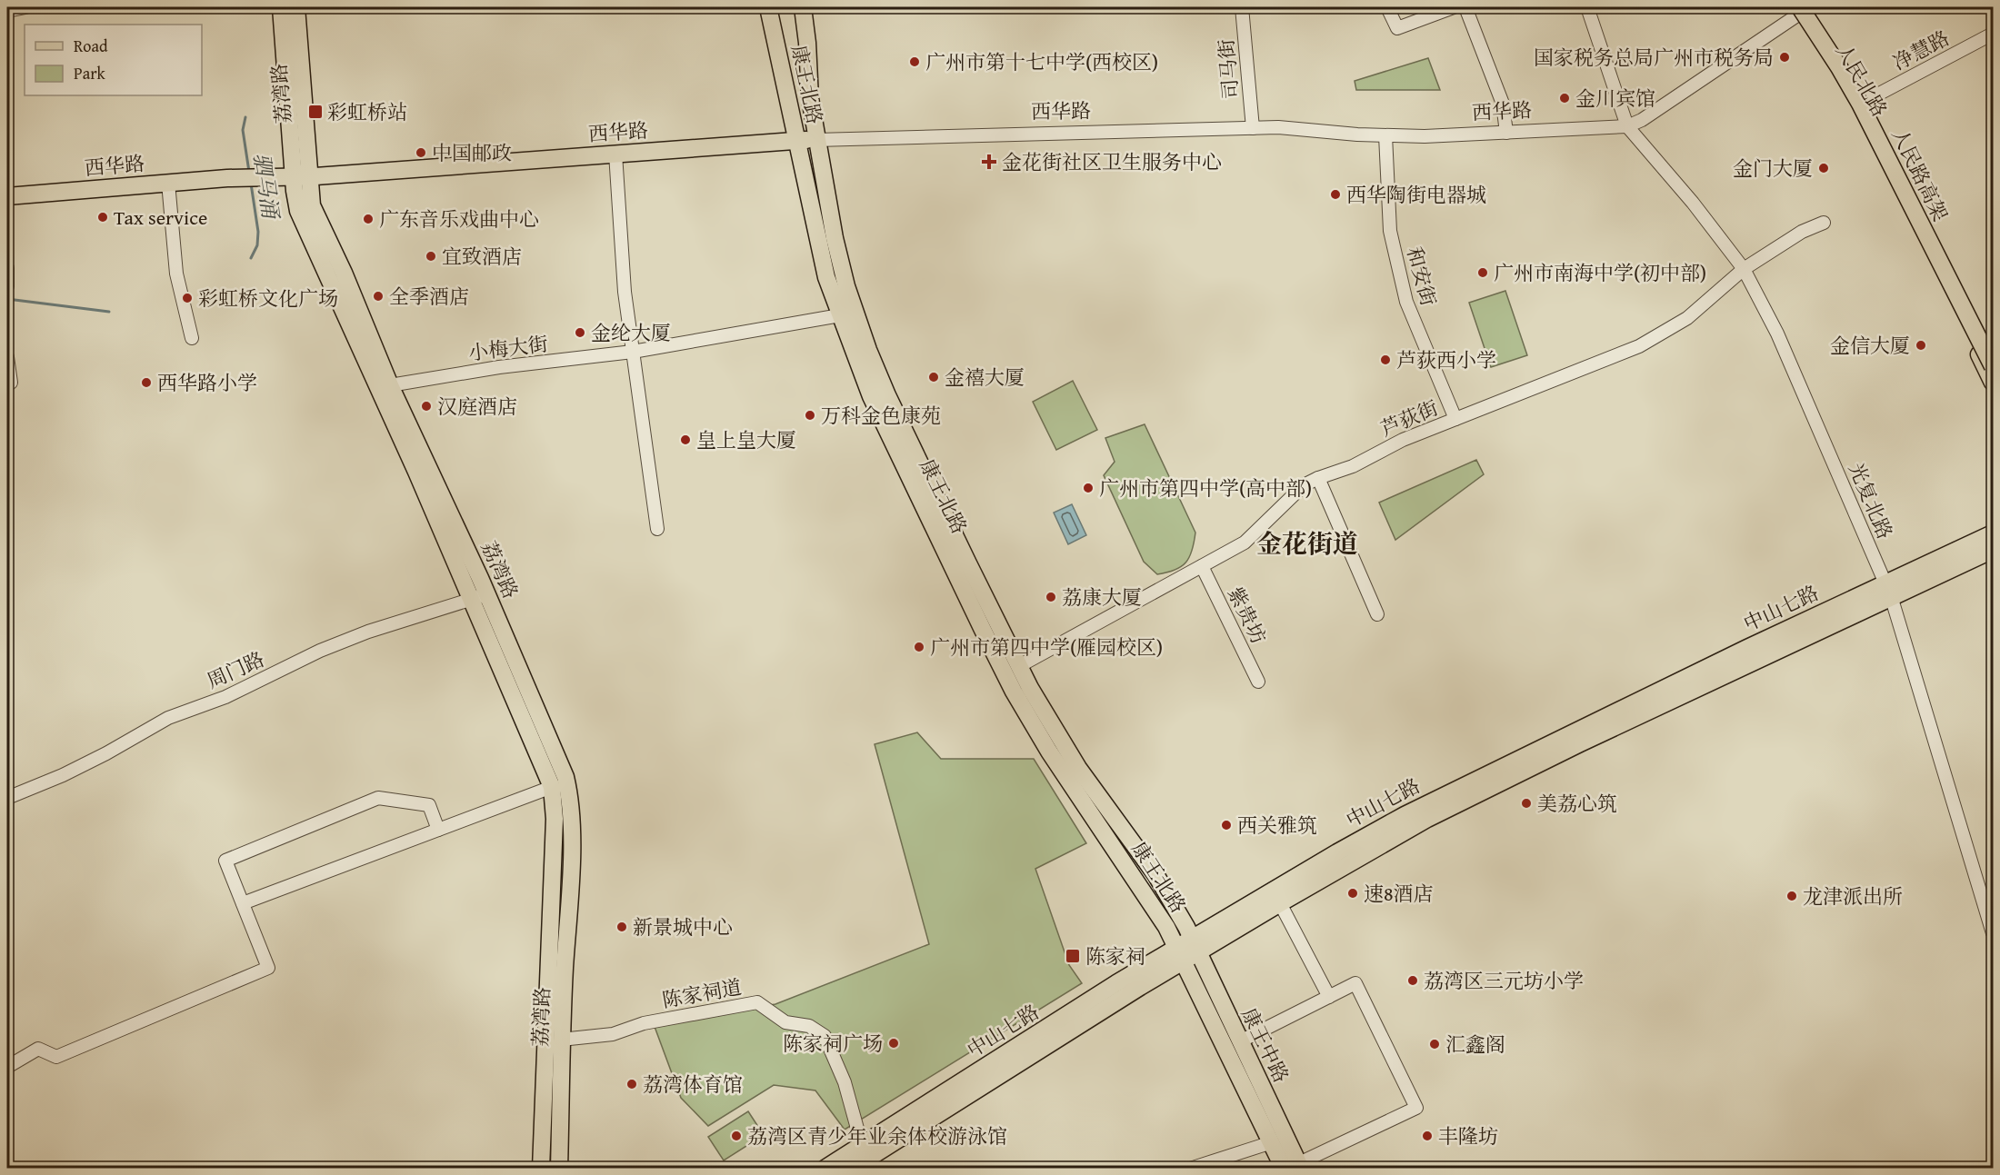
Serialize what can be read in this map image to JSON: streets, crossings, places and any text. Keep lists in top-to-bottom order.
{
  "streets": {
    "main road": [
      "人民北路",
      "康王北路",
      "荔湾路",
      "西华路",
      "人民路高架",
      "中山七路",
      "康王中路"
    ],
    "street": [
      "净慧路",
      "司马街",
      "和安街",
      "小梅大街",
      "芦荻街",
      "光复北路",
      "紫贵坊",
      "周门路",
      "陈家祠道"
    ]
  },
  "crossings": [
    ["净慧路", "人民北路"],
    ["司马街", "西华路"],
    ["人民北路", "西华路"],
    ["人民北路", "人民路高架"],
    ["康王北路", "西华路"],
    ["康王北路", "小梅大街"],
    ["康王北路", "芦荻街"],
    ["康王北路", "中山七路"],
    ["康王北路", "康王中路"],
    ["荔湾路", "西华路"],
    ["荔湾路", "小梅大街"],
    ["荔湾路", "周门路"],
    ["荔湾路", "陈家祠道"],
    ["西华路", "人民路高架"],
    ["西华路", "和安街"],
    ["西华路", "光复北路"],
    ["和安街", "芦荻街"],
    ["芦荻街", "光复北路"],
    ["芦荻街", "紫贵坊"],
    ["光复北路", "中山七路"],
    ["中山七路", "陈家祠道"],
    ["中山七路", "康王中路"]
  ],
  "districts": ["金花街道"],
  "water": ["驷马涌"],
  "places": {
    "other": [
      "国家税务总局广州市税务局",
      "广州市第十七中学(西校区)",
      "金川宾馆",
      "中国邮政",
      "金门大厦",
      "西华陶街电器城",
      "Tax service",
      "广东音乐戏曲中心",
      "宜致酒店",
      "广州市南海中学(初中部)",
      "全季酒店",
      "彩虹桥文化广场",
      "金纶大厦",
      "金信大厦",
      "芦荻西小学",
      "金禧大厦",
      "西华路小学",
      "汉庭酒店",
      "万科金色康苑",
      "皇上皇大厦",
      "广州市第四中学(高中部)",
      "荔康大厦",
      "广州市第四中学(雁园校区)",
      "美荔心筑",
      "西关雅筑",
      "速8酒店",
      "龙津派出所",
      "新景城中心",
      "荔湾区三元坊小学",
      "陈家祠广场",
      "汇鑫阁",
      "荔湾体育馆",
      "荔湾区青少年业余体校游泳馆",
      "丰隆坊"
    ],
    "transit": ["彩虹桥站", "陈家祠"],
    "health": ["金花街社区卫生服务中心"]
  },
  "legend": ["Road", "Park"]
}
